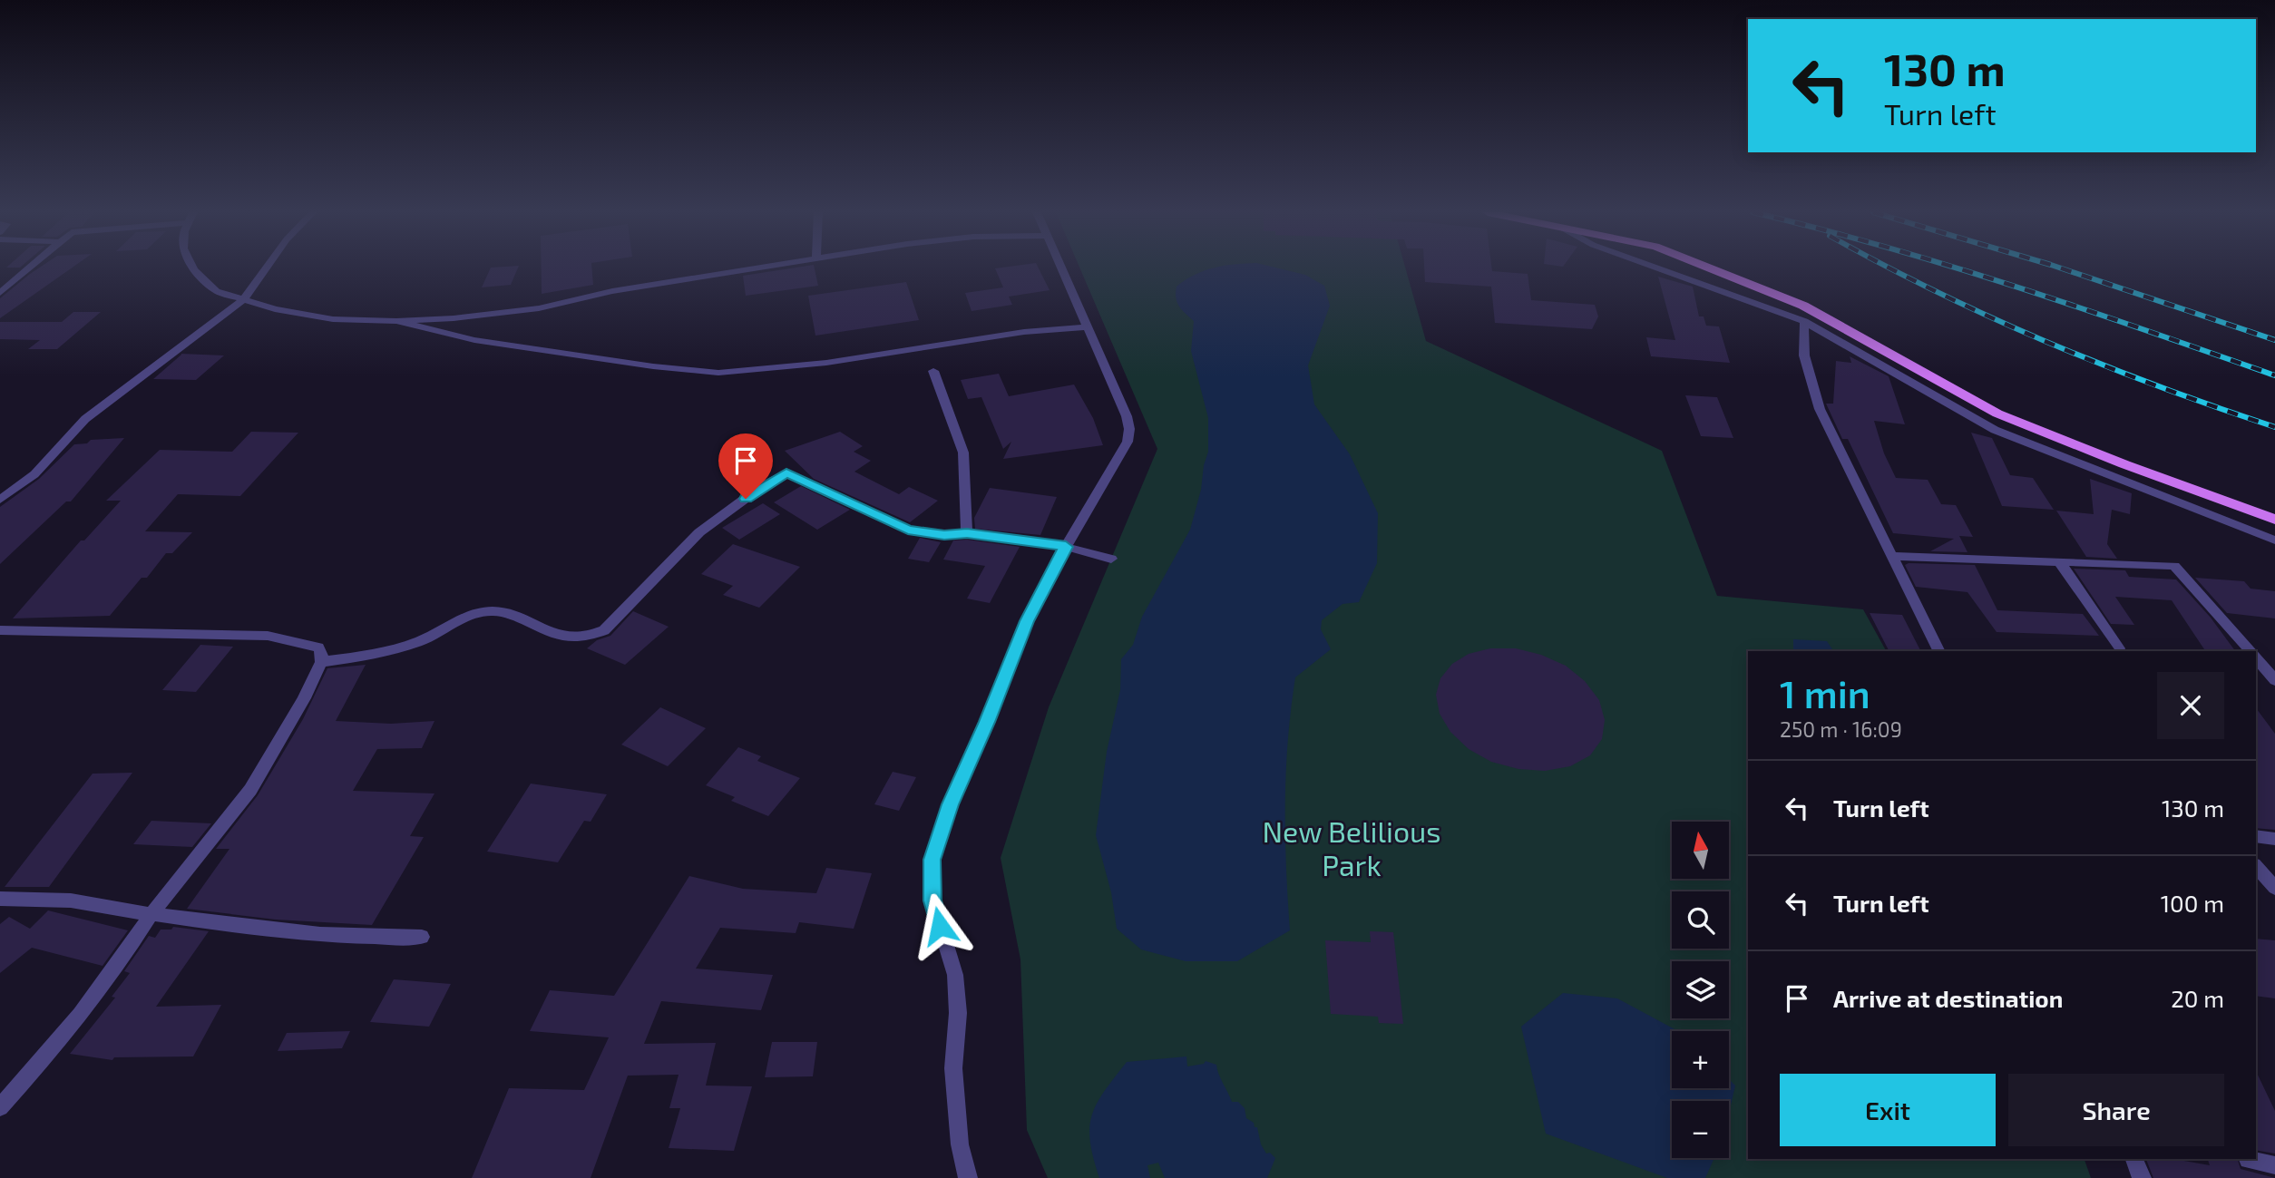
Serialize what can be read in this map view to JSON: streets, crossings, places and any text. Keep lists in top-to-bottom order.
{
  "parks": ["New Belilious Park"],
  "north": "top",
  "page": {
    "turn": ["130 m", "Turn left"],
    "heading": ["1 min", "250 m · 16:09"],
    "list": [
      {
        "name": "Turn left",
        "value": "130 m"
      },
      {
        "name": "Turn left",
        "value": "100 m"
      },
      {
        "name": "Arrive at destination",
        "value": "20 m"
      }
    ],
    "map_buttons": ["+", "−"],
    "buttons": ["Exit", "Share"]
  }
}
